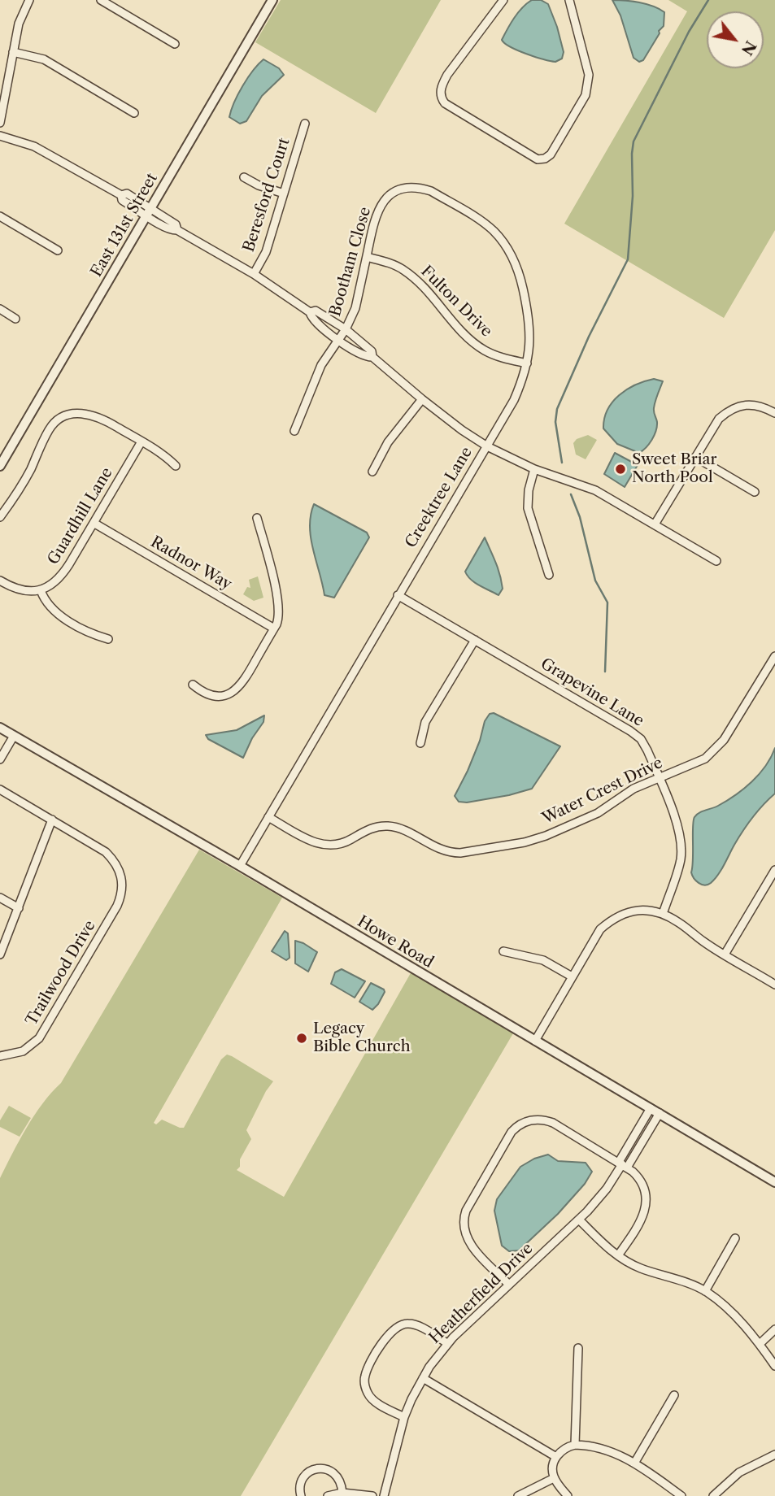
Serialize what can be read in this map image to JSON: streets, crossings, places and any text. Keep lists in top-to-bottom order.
{
  "streets": {
    "street": [
      "Beresford Court",
      "East 131st Street",
      "Bootham Close",
      "Fulton Drive",
      "Creektree Lane",
      "Guardhill Lane",
      "Radnor Way",
      "Grapevine Lane",
      "Water Crest Drive",
      "Howe Road",
      "Trailwood Drive",
      "Heatherfield Drive"
    ]
  },
  "crossings": [
    ["Bootham Close", "Fulton Drive"],
    ["Bootham Close", "Creektree Lane"],
    ["Fulton Drive", "Creektree Lane"],
    ["Creektree Lane", "Grapevine Lane"],
    ["Creektree Lane", "Water Crest Drive"],
    ["Creektree Lane", "Howe Road"],
    ["Guardhill Lane", "Radnor Way"],
    ["Grapevine Lane", "Water Crest Drive"],
    ["Howe Road", "Heatherfield Drive"]
  ],
  "places": ["Sweet Briar North Pool", "Legacy Bible Church"],
  "north": "bottom right"
}
